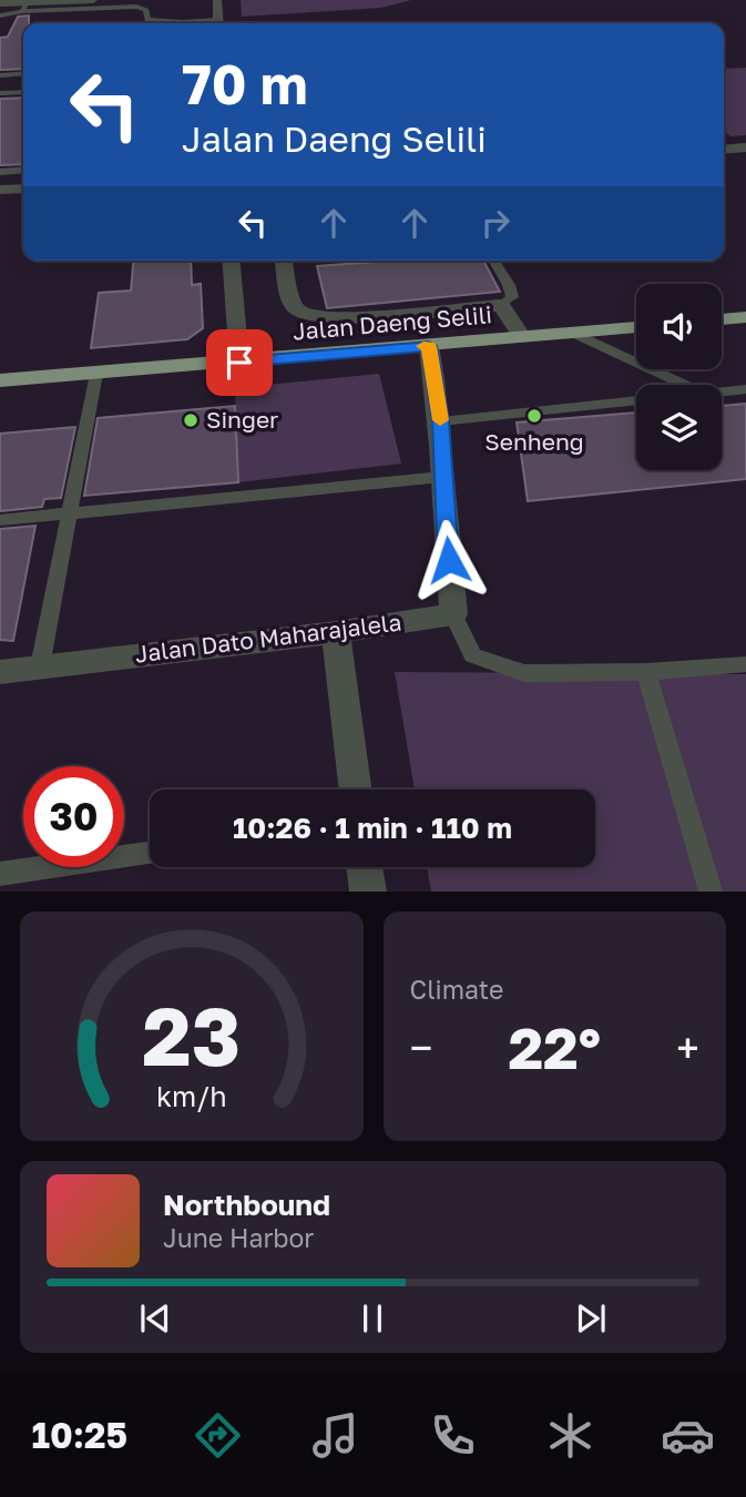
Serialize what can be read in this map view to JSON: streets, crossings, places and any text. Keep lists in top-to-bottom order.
{
  "streets": {
    "highway": ["Jalan Daeng Selili"],
    "street": ["Jalan Dato Maharajalela"]
  },
  "places": ["Senheng", "Singer"],
  "page": {
    "turn": ["70 m", "Jalan Daeng Selili"],
    "limit": "30",
    "trip": "10:26 · 1 min · 110 m",
    "tile": "Climate",
    "heat": ["−", "22°", "+"],
    "song": ["Northbound", "June Harbor"],
    "tabs": "10:25",
    "gauge": ["23", "km/h"]
  }
}
